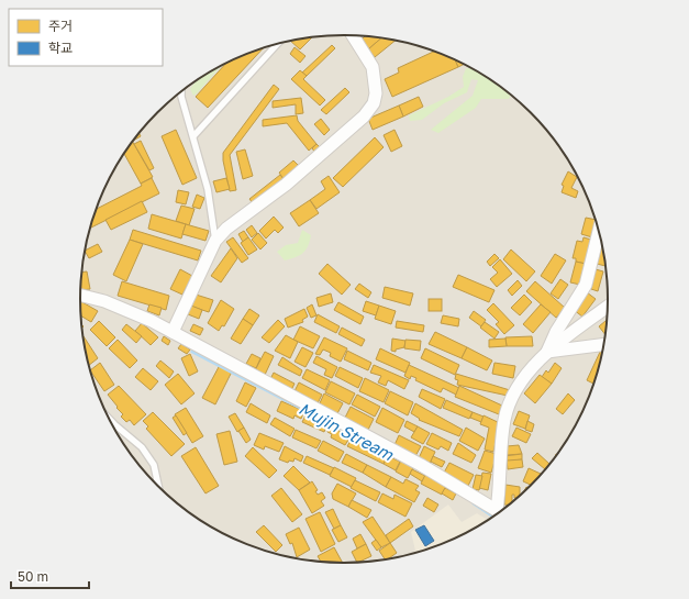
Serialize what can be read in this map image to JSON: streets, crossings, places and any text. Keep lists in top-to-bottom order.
{
  "water": ["Mujin Stream"],
  "legend": ["주거", "학교"],
  "scale_bar": "50 m"
}
